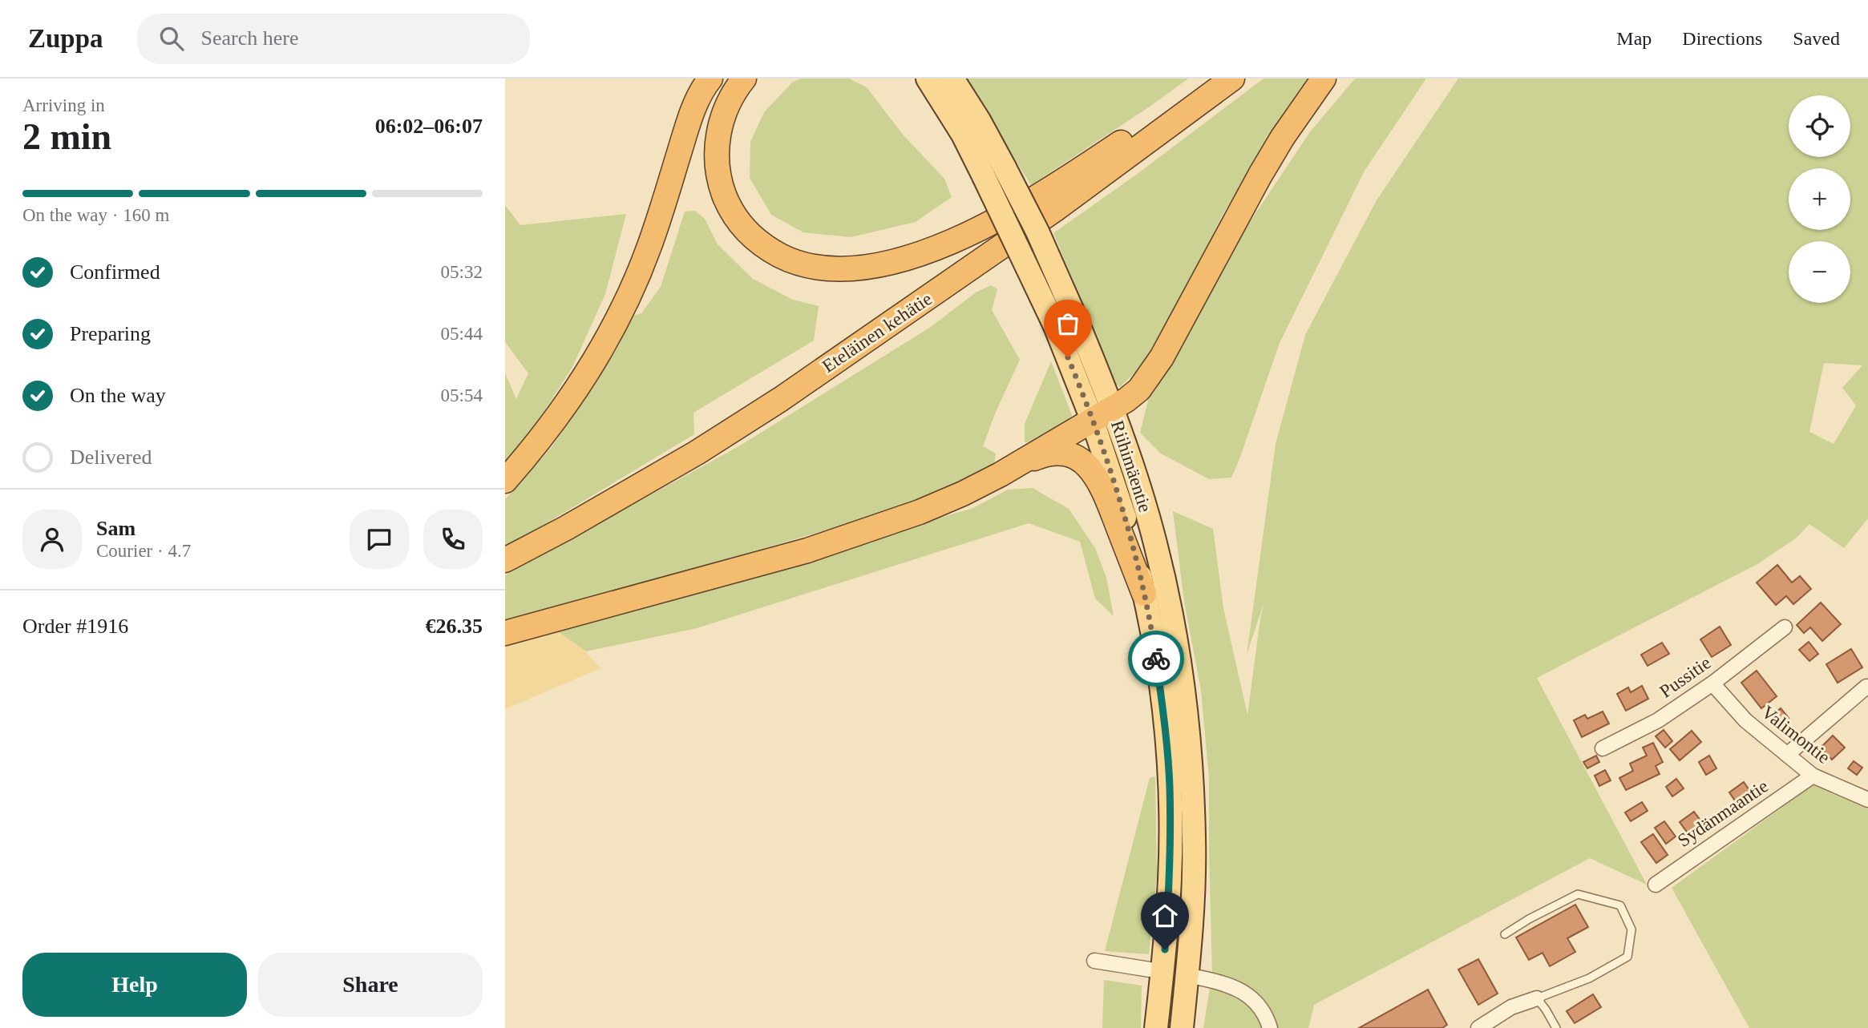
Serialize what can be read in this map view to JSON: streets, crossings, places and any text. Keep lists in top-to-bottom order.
{
  "streets": {
    "highway": ["Eteläinen kehätie"],
    "main road": ["Riihimäentie"],
    "street": ["Pussitie", "Valimontie", "Sydänmaantie"]
  },
  "crossings": [
    ["Pussitie", "Valimontie"],
    ["Valimontie", "Sydänmaantie"]
  ],
  "page": {
    "header": "Zuppa",
    "search": "Search here",
    "nav": ["Map", "Directions", "Saved"],
    "heading": ["2 min", "Arriving in", "06:02–06:07"],
    "panel": [
      "Sam",
      "Courier · 4.7",
      "Order #1916",
      "€26.35"
    ],
    "map_buttons": ["+", "−"],
    "bar": "On the way · 160 m",
    "list": [
      ["Confirmed", "05:32"],
      ["Preparing", "05:44"],
      ["On the way", "05:54"],
      "Delivered"
    ],
    "buttons": ["Help", "Share"]
  }
}
